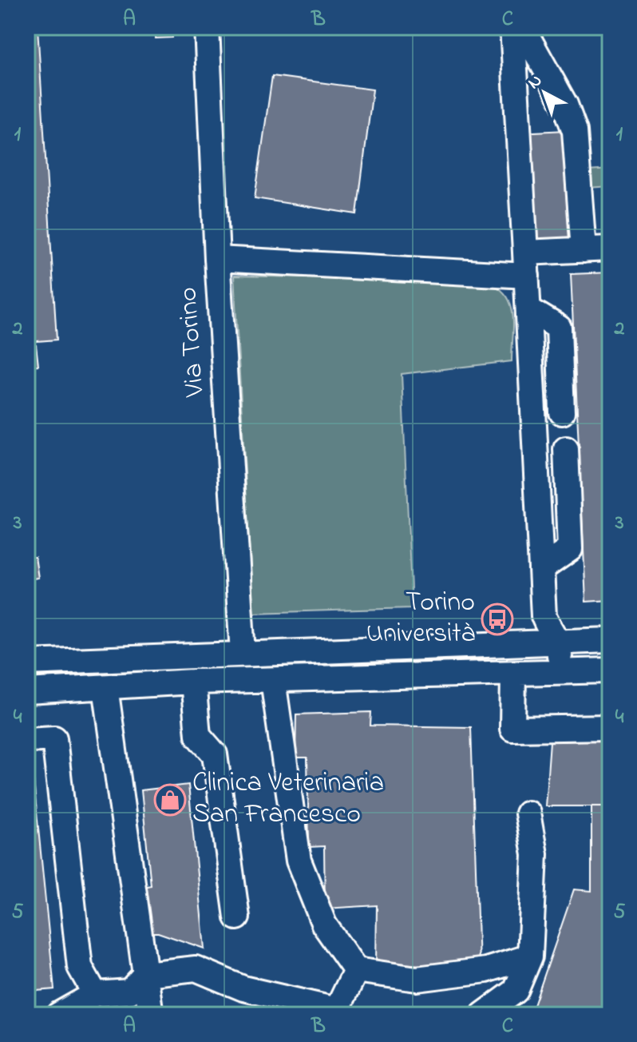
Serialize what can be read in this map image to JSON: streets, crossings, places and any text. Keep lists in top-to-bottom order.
{
  "streets": {
    "street": ["Via Torino"]
  },
  "places": {
    "bus stop": ["Torino Università"],
    "shop": ["Clinica Veterinaria San Francesco"]
  },
  "north": "top left",
  "grid": {
    "columns": ["A", "B", "C"],
    "rows": [
      "1",
      "2",
      "3",
      "4",
      "5"
    ]
  }
}
